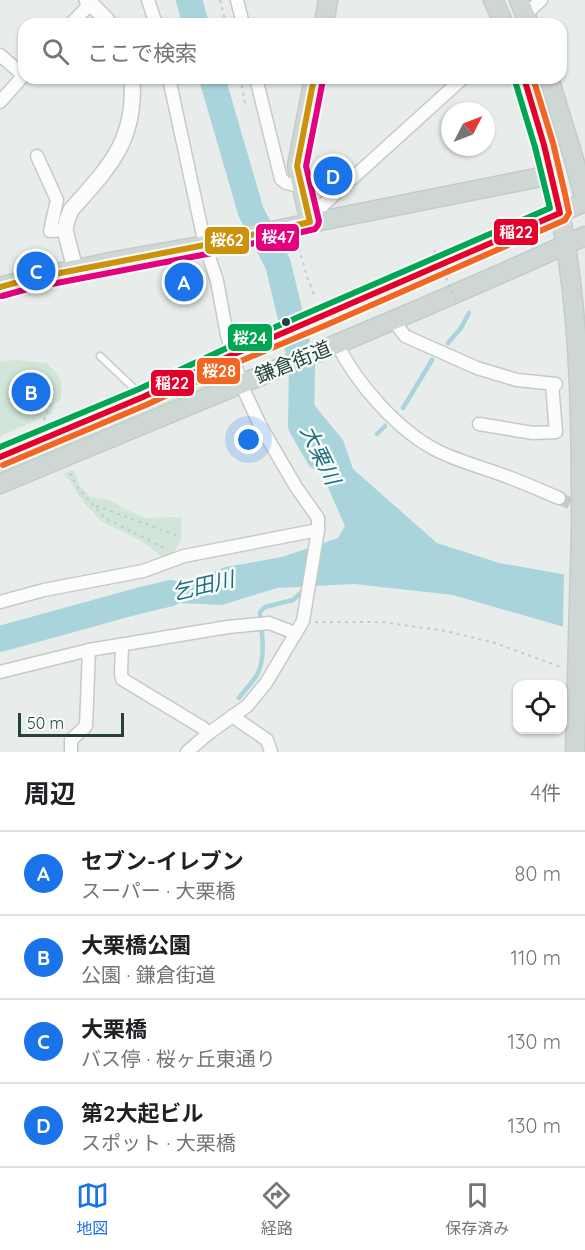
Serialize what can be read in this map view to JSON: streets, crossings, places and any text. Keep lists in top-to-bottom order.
{
  "streets": {
    "main road": ["鎌倉街道"]
  },
  "water": ["大栗川", "乞田川"],
  "lines": [
    "transit line 稲22",
    "transit line 桜28",
    "transit line 桜24",
    "transit line 桜62",
    "transit line 桜47"
  ],
  "scale_bar": "50 m",
  "north": "top right",
  "page": {
    "search": "ここで検索",
    "pins": [
      "D",
      "C",
      "A",
      "B"
    ],
    "scale": "50 m",
    "heading": ["周辺", "4件"],
    "list": [
      {
        "mark": "A",
        "name": "セブン-イレブン",
        "note": "スーパー · 大栗橋",
        "value": "80 m"
      },
      {
        "mark": "B",
        "name": "大栗橋公園",
        "note": "公園 · 鎌倉街道",
        "value": "110 m"
      },
      {
        "mark": "C",
        "name": "大栗橋",
        "note": "バス停 · 桜ヶ丘東通り",
        "value": "130 m"
      },
      {
        "mark": "D",
        "name": "第2大起ビル",
        "note": "スポット · 大栗橋",
        "value": "130 m"
      }
    ],
    "nav": ["地図", "経路", "保存済み"]
  }
}
